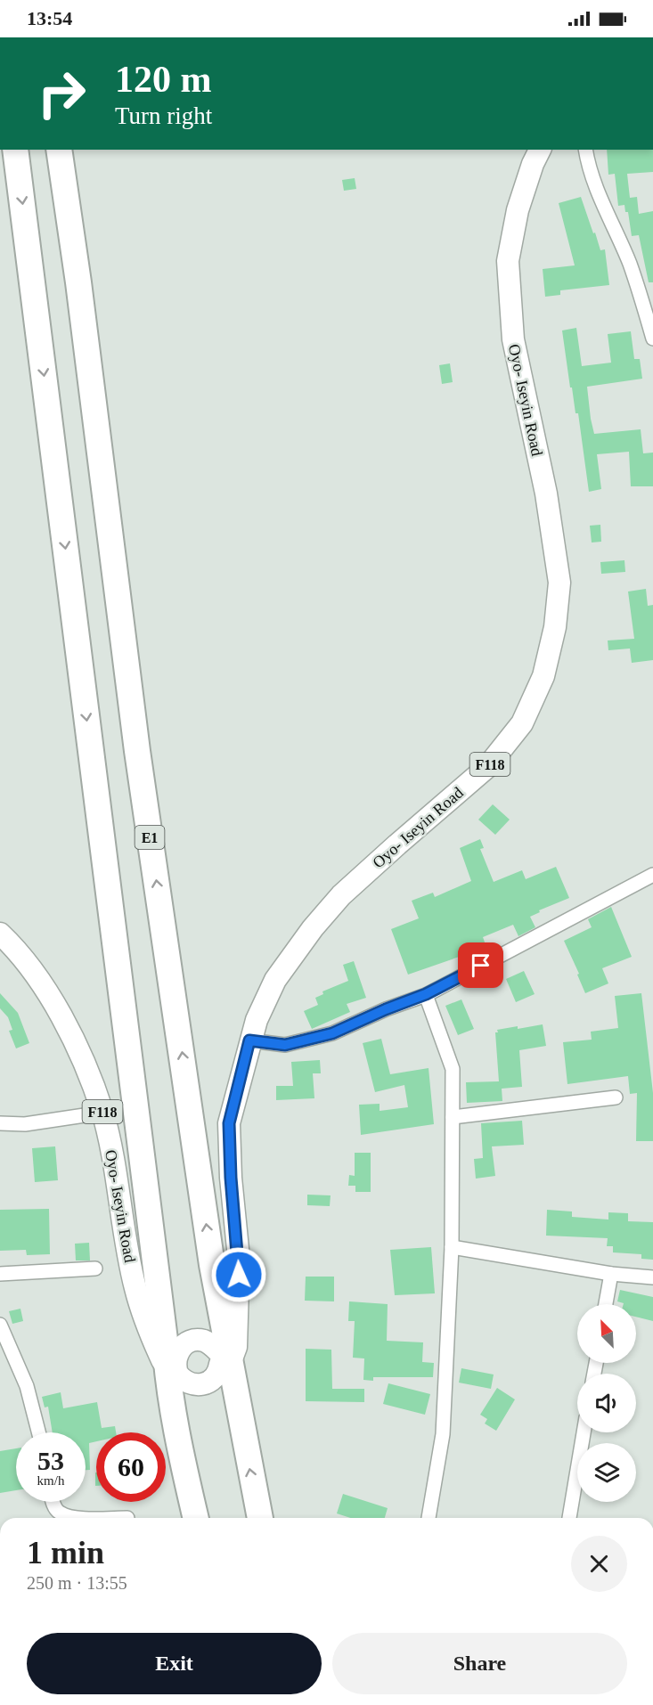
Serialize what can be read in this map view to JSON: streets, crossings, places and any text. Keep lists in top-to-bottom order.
{
  "streets": {
    "highway": ["E1"],
    "main road": ["Oyo- Iseyin Road", "F118"]
  },
  "crossings": [
    ["Oyo- Iseyin Road", "E1"]
  ],
  "north": "top left",
  "page": {
    "status": "13:54",
    "turn": ["120 m", "Turn right"],
    "speed": "53 km/h",
    "limit": "60",
    "heading": ["1 min", "250 m · 13:55"],
    "buttons": ["Exit", "Share"]
  }
}
